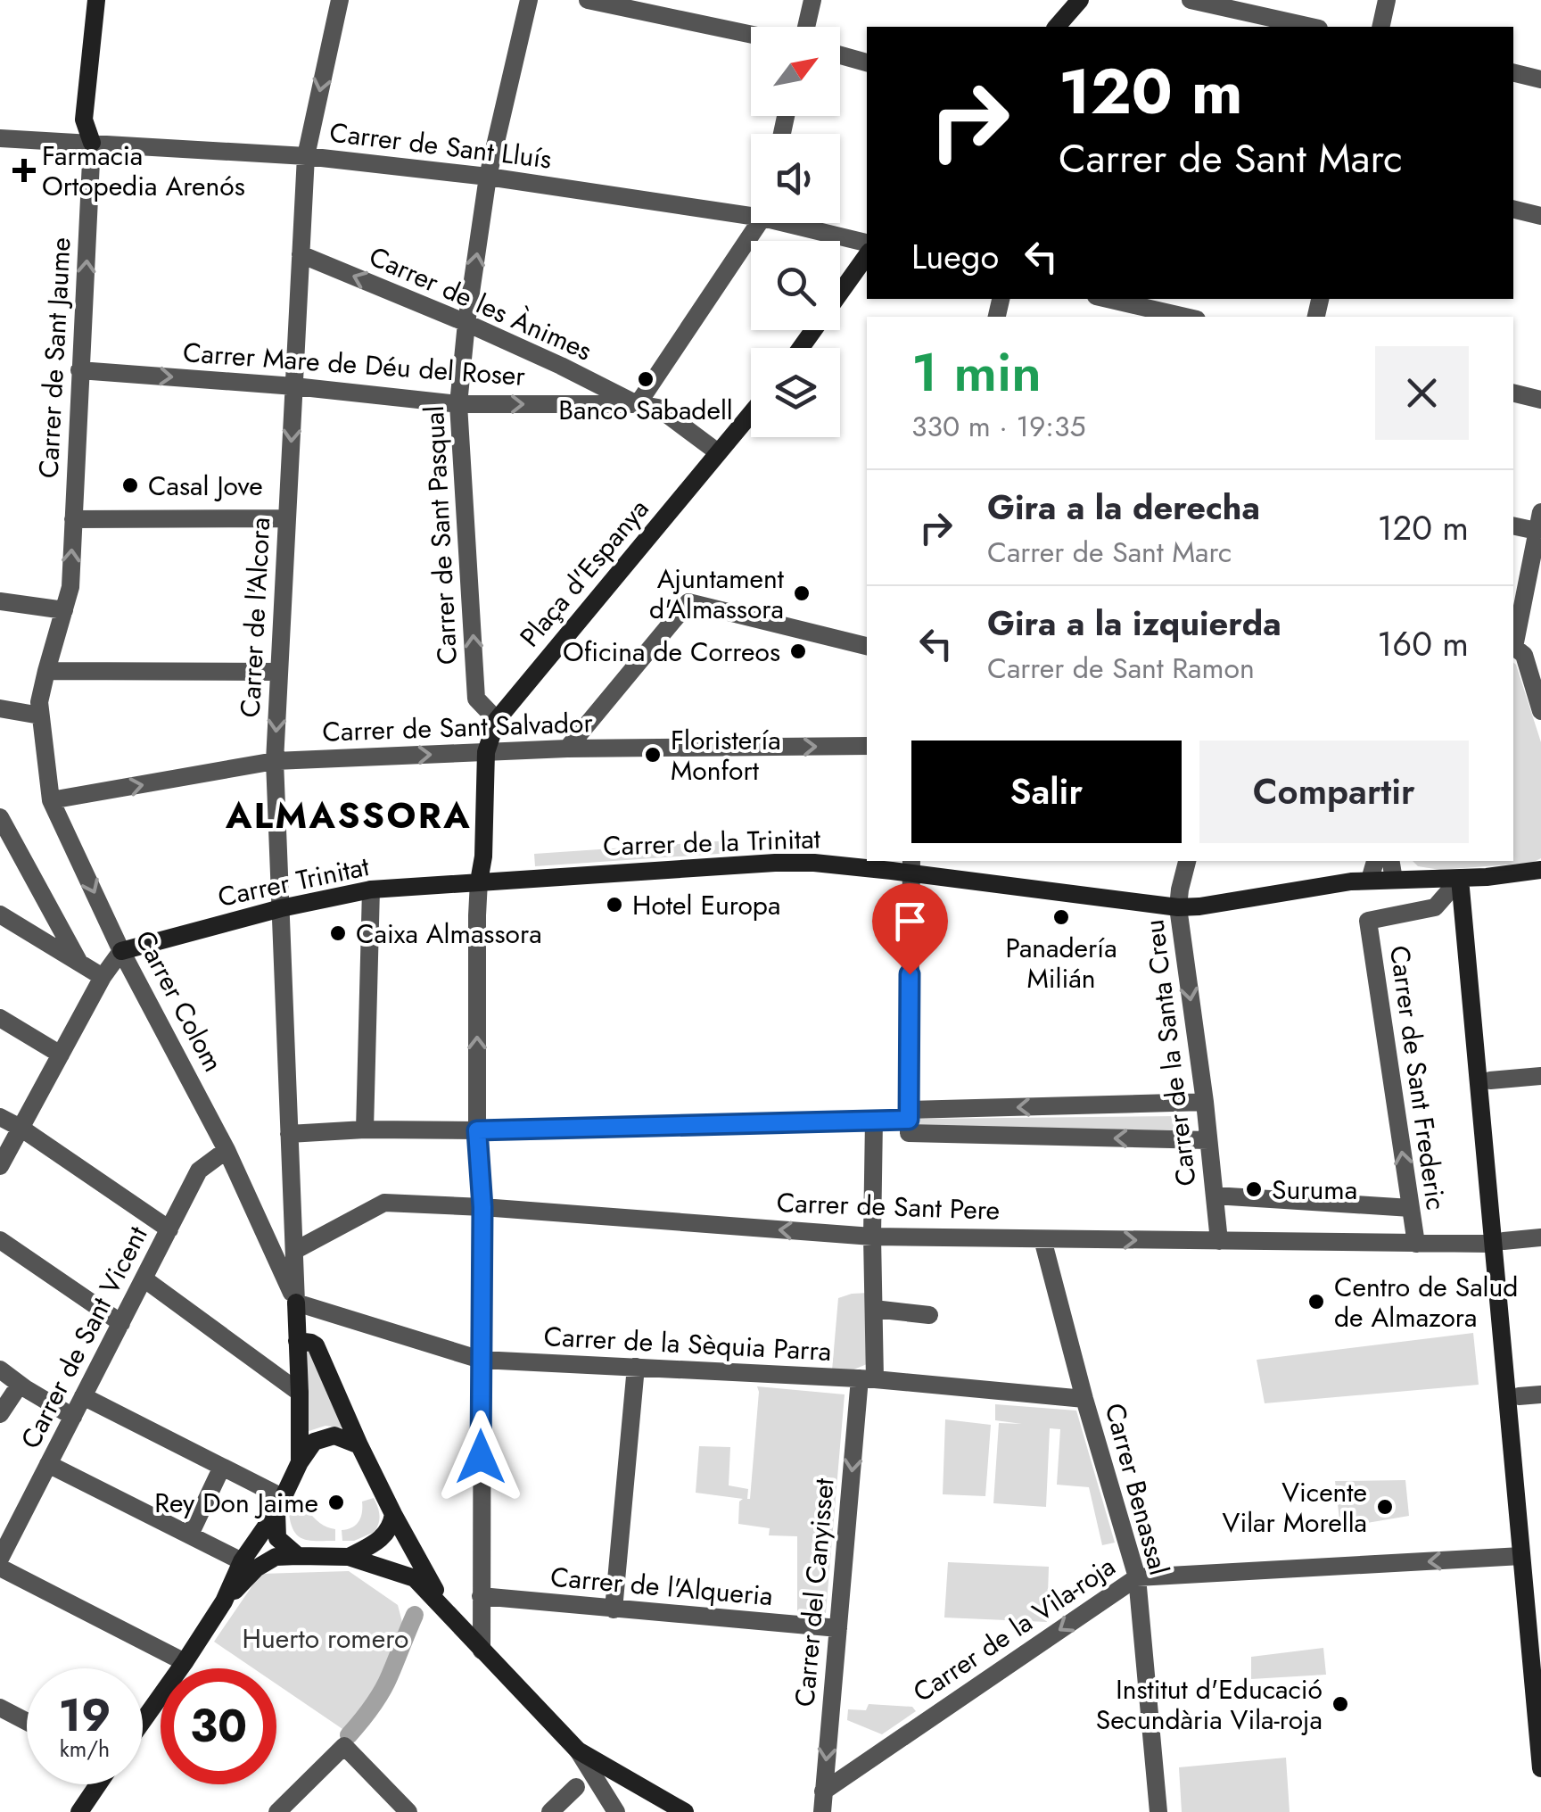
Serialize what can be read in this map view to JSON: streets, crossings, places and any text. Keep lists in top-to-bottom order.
{
  "streets": {
    "street": [
      "Carrer de Sant Lluís",
      "Carrer de les Ànimes",
      "Carrer de Sant Jaume",
      "Carrer Mare de Déu del Roser",
      "Carrer de Sant Pasqual",
      "Plaça d'Espanya",
      "Carrer de l'Alcora",
      "Carrer de Sant Salvador",
      "Carrer de la Trinitat",
      "Carrer Trinitat",
      "Carrer Colom",
      "Carrer de la Santa Creu",
      "Carrer de Sant Frederic",
      "Carrer de Sant Pere",
      "Carrer de Sant Vicent",
      "Carrer de la Sèquia Parra",
      "Carrer Benassal",
      "Carrer de l'Alqueria",
      "Carrer del Canyisset",
      "Carrer de la Vila-roja"
    ]
  },
  "crossings": [
    ["Carrer de Sant Lluís", "Carrer de Sant Jaume"],
    ["Carrer de Sant Lluís", "Carrer de Sant Pasqual"],
    ["Carrer de Sant Lluís", "Carrer de l'Alcora"],
    ["Carrer de les Ànimes", "Carrer Mare de Déu del Roser"],
    ["Carrer de les Ànimes", "Carrer de Sant Pasqual"],
    ["Carrer de les Ànimes", "Carrer de l'Alcora"],
    ["Carrer de Sant Jaume", "Carrer Mare de Déu del Roser"],
    ["Carrer de Sant Jaume", "Carrer Colom"],
    ["Carrer Mare de Déu del Roser", "Carrer de Sant Pasqual"],
    ["Carrer Mare de Déu del Roser", "Plaça d'Espanya"],
    ["Carrer Mare de Déu del Roser", "Carrer de l'Alcora"],
    ["Carrer de Sant Pasqual", "Plaça d'Espanya"],
    ["Carrer de l'Alcora", "Carrer de Sant Salvador"],
    ["Carrer de l'Alcora", "Carrer Trinitat"],
    ["Carrer de l'Alcora", "Carrer Colom"],
    ["Carrer de l'Alcora", "Carrer de Sant Pere"],
    ["Carrer de l'Alcora", "Carrer de la Sèquia Parra"],
    ["Carrer de Sant Salvador", "Carrer Colom"],
    ["Carrer de la Trinitat", "Carrer Trinitat"],
    ["Carrer de la Trinitat", "Carrer de la Santa Creu"],
    ["Carrer de la Trinitat", "Carrer de Sant Frederic"],
    ["Carrer Trinitat", "Carrer Colom"],
    ["Carrer Colom", "Carrer de Sant Vicent"],
    ["Carrer Colom", "Carrer de la Sèquia Parra"],
    ["Carrer de la Santa Creu", "Carrer de Sant Pere"],
    ["Carrer de Sant Frederic", "Carrer de Sant Pere"],
    ["Carrer de Sant Pere", "Carrer Benassal"],
    ["Carrer de Sant Pere", "Carrer del Canyisset"],
    ["Carrer de la Sèquia Parra", "Carrer Benassal"],
    ["Carrer de la Sèquia Parra", "Carrer del Canyisset"],
    ["Carrer Benassal", "Carrer de la Vila-roja"],
    ["Carrer de l'Alqueria", "Carrer del Canyisset"],
    ["Carrer del Canyisset", "Carrer de la Vila-roja"]
  ],
  "one_way": [
    "Carrer de les Ànimes",
    "Carrer de Sant Jaume",
    "Carrer de Sant Pasqual",
    "Carrer de la Santa Creu",
    "Carrer del Canyisset",
    "Carrer de la Vila-roja"
  ],
  "districts": ["ALMASSORA"],
  "parks": ["Huerto romero"],
  "places": {
    "health": ["Farmacia Ortopedia Arenós"],
    "other": [
      "Banco Sabadell",
      "Casal Jove",
      "Ajuntament d'Almassora",
      "Oficina de Correos",
      "Floristería Monfort",
      "Hotel Europa",
      "Panadería Milián",
      "Caixa Almassora",
      "Suruma",
      "Centro de Salud de Almazora",
      "Rey Don Jaime",
      "Vicente Vilar Morella",
      "Institut d'Educació Secundària Vila-roja"
    ]
  },
  "north": "top right",
  "page": {
    "turn": ["120 m", "Carrer de Sant Marc"],
    "then": "Luego",
    "heading": ["1 min", "330 m · 19:35"],
    "list": [
      {
        "name": "Gira a la derecha",
        "note": "Carrer de Sant Marc",
        "value": "120 m"
      },
      {
        "name": "Gira a la izquierda",
        "note": "Carrer de Sant Ramon",
        "value": "160 m"
      }
    ],
    "buttons": ["Salir", "Compartir"],
    "speed": "19 km/h",
    "limit": "30"
  }
}
